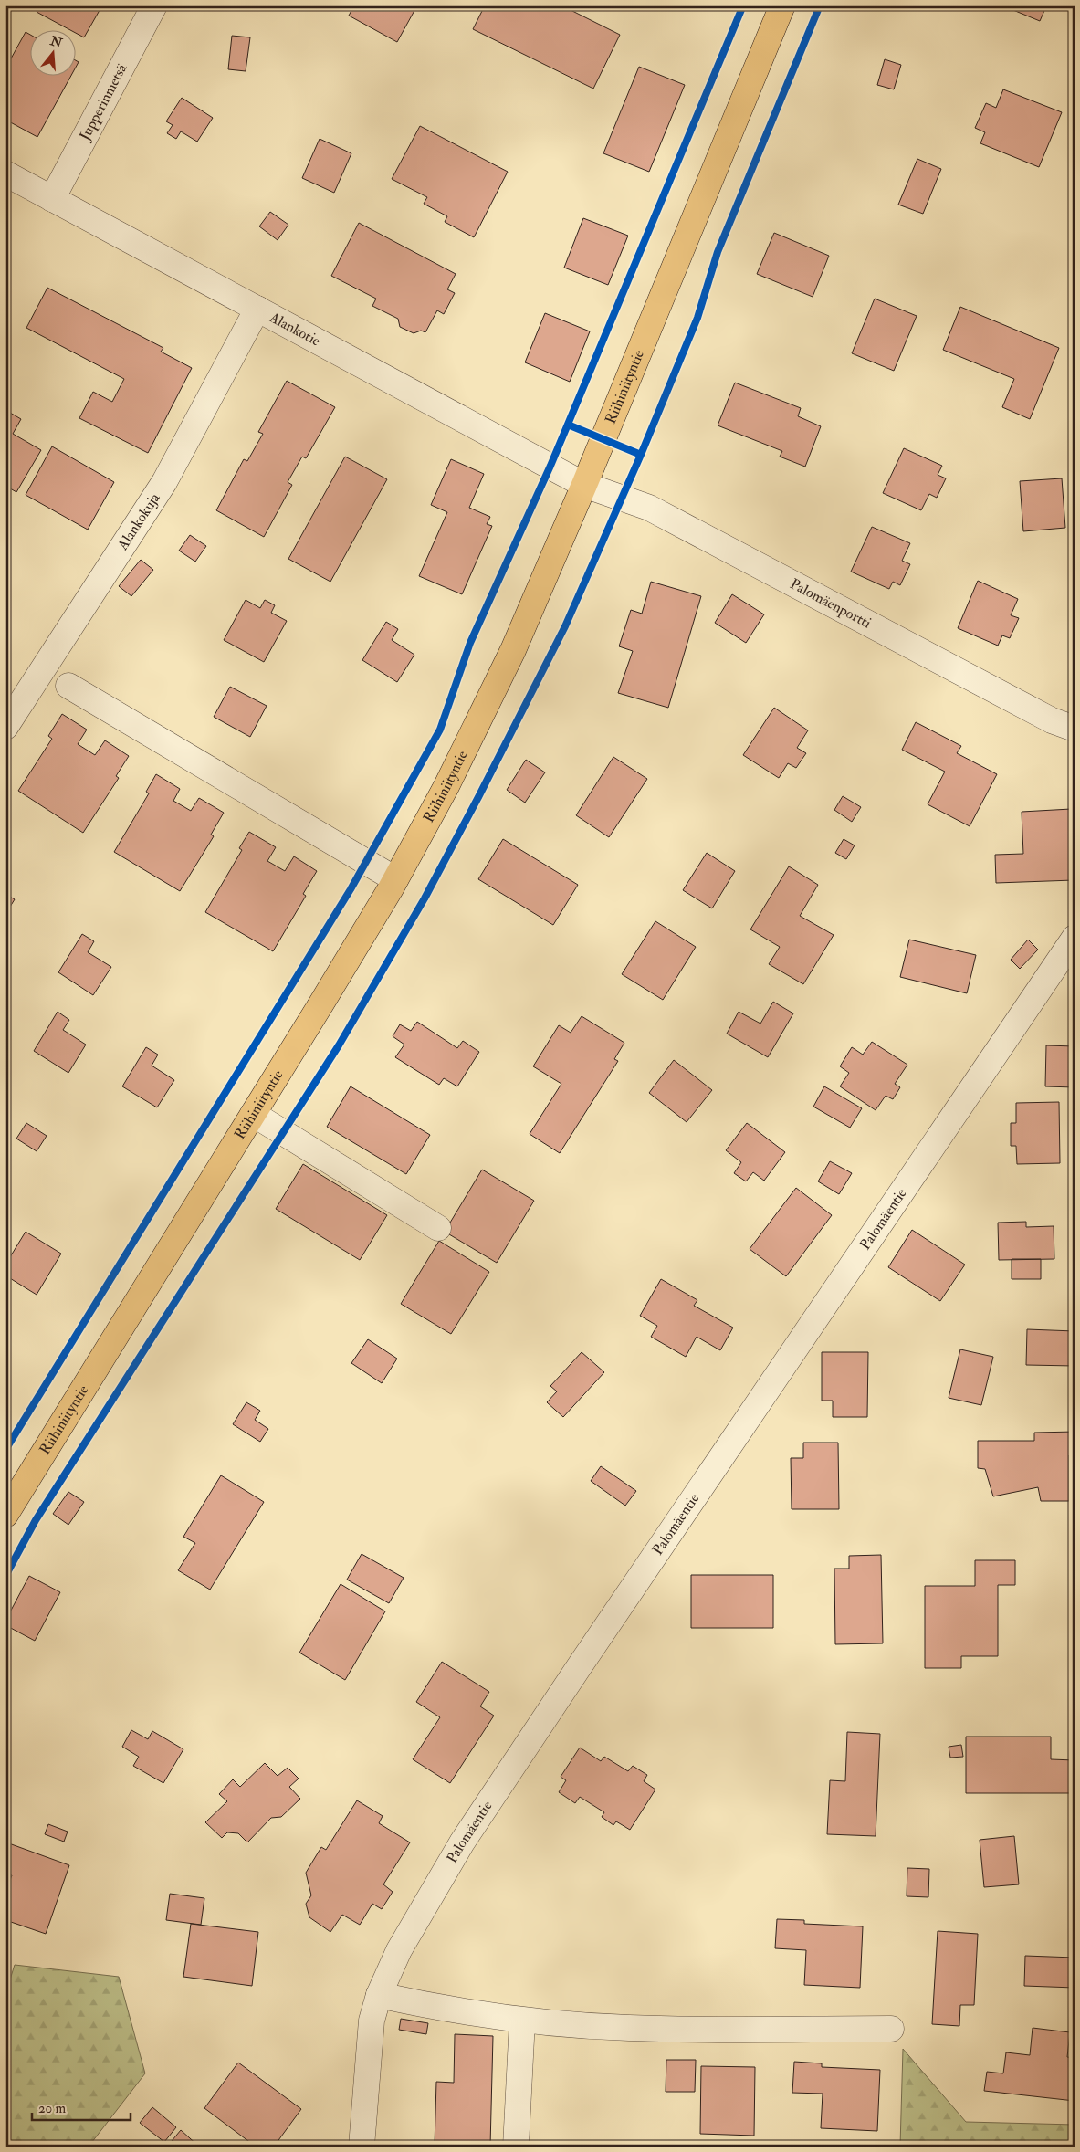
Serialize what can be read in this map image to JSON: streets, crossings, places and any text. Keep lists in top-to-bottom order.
{
  "streets": {
    "main road": ["Riihiniityntie"],
    "street": [
      "Jupperinmetsä",
      "Alankotie",
      "Alankokuja",
      "Palomäenportti",
      "Palomäentie"
    ]
  },
  "crossings": [
    ["Jupperinmetsä", "Alankotie"],
    ["Alankotie", "Riihiniityntie"],
    ["Alankotie", "Alankokuja"],
    ["Alankotie", "Palomäenportti"],
    ["Riihiniityntie", "Palomäenportti"]
  ],
  "scale_bar": "20 m",
  "north": "top"
}
